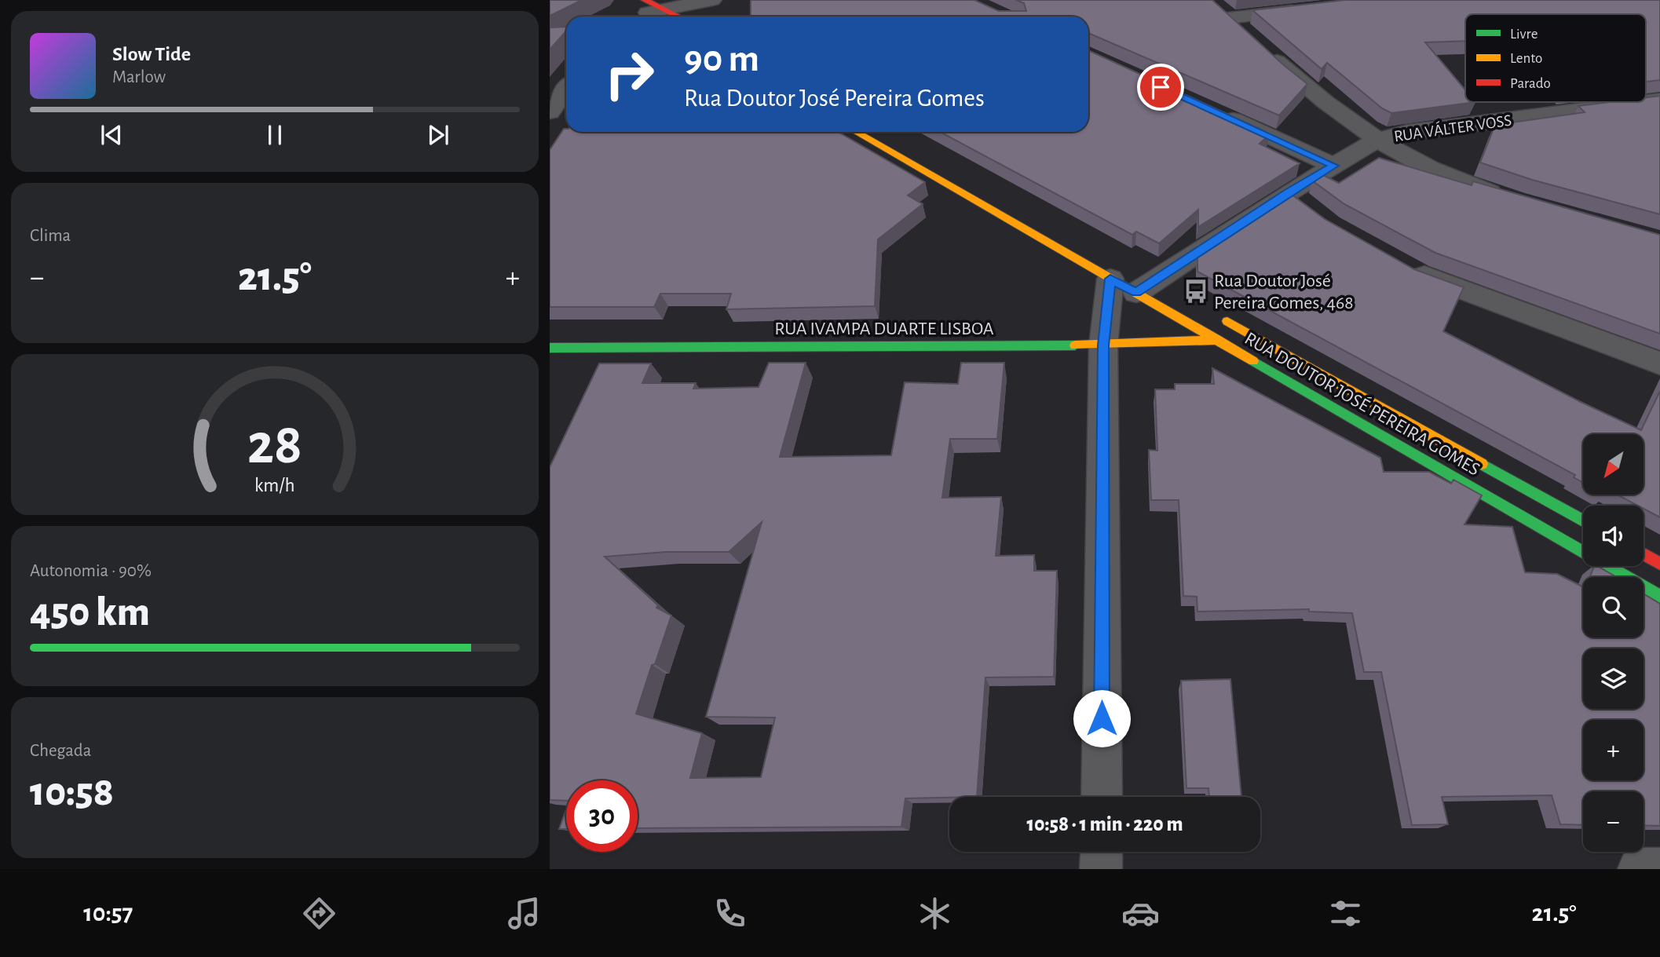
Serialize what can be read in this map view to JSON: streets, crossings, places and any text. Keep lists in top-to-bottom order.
{
  "streets": {
    "main road": ["RUA IVAMPA DUARTE LISBOA", "RUA DOUTOR JOSÉ PEREIRA GOMES"],
    "street": ["RUA VÁLTER VOSS"]
  },
  "crossings": [
    ["RUA VÁLTER VOSS", "RUA DOUTOR JOSÉ PEREIRA GOMES"],
    ["RUA IVAMPA DUARTE LISBOA", "RUA DOUTOR JOSÉ PEREIRA GOMES"]
  ],
  "places": {
    "bus stop": ["Rua Doutor José Pereira Gomes, 468"]
  },
  "legend": ["Livre", "Lento", "Parado"],
  "north": "bottom left",
  "page": {
    "turn": ["90 m", "Rua Doutor José Pereira Gomes"],
    "song": ["Slow Tide", "Marlow"],
    "tile": [
      "Clima",
      ["Autonomia · 90%", "450 km"],
      ["Chegada", "10:58"]
    ],
    "heat": ["−", "21.5°", "+"],
    "map_buttons": ["+", "−"],
    "limit": "30",
    "trip": "10:58 · 1 min · 220 m",
    "tabs": ["10:57", "21.5°"],
    "gauge": ["28", "km/h"]
  }
}
